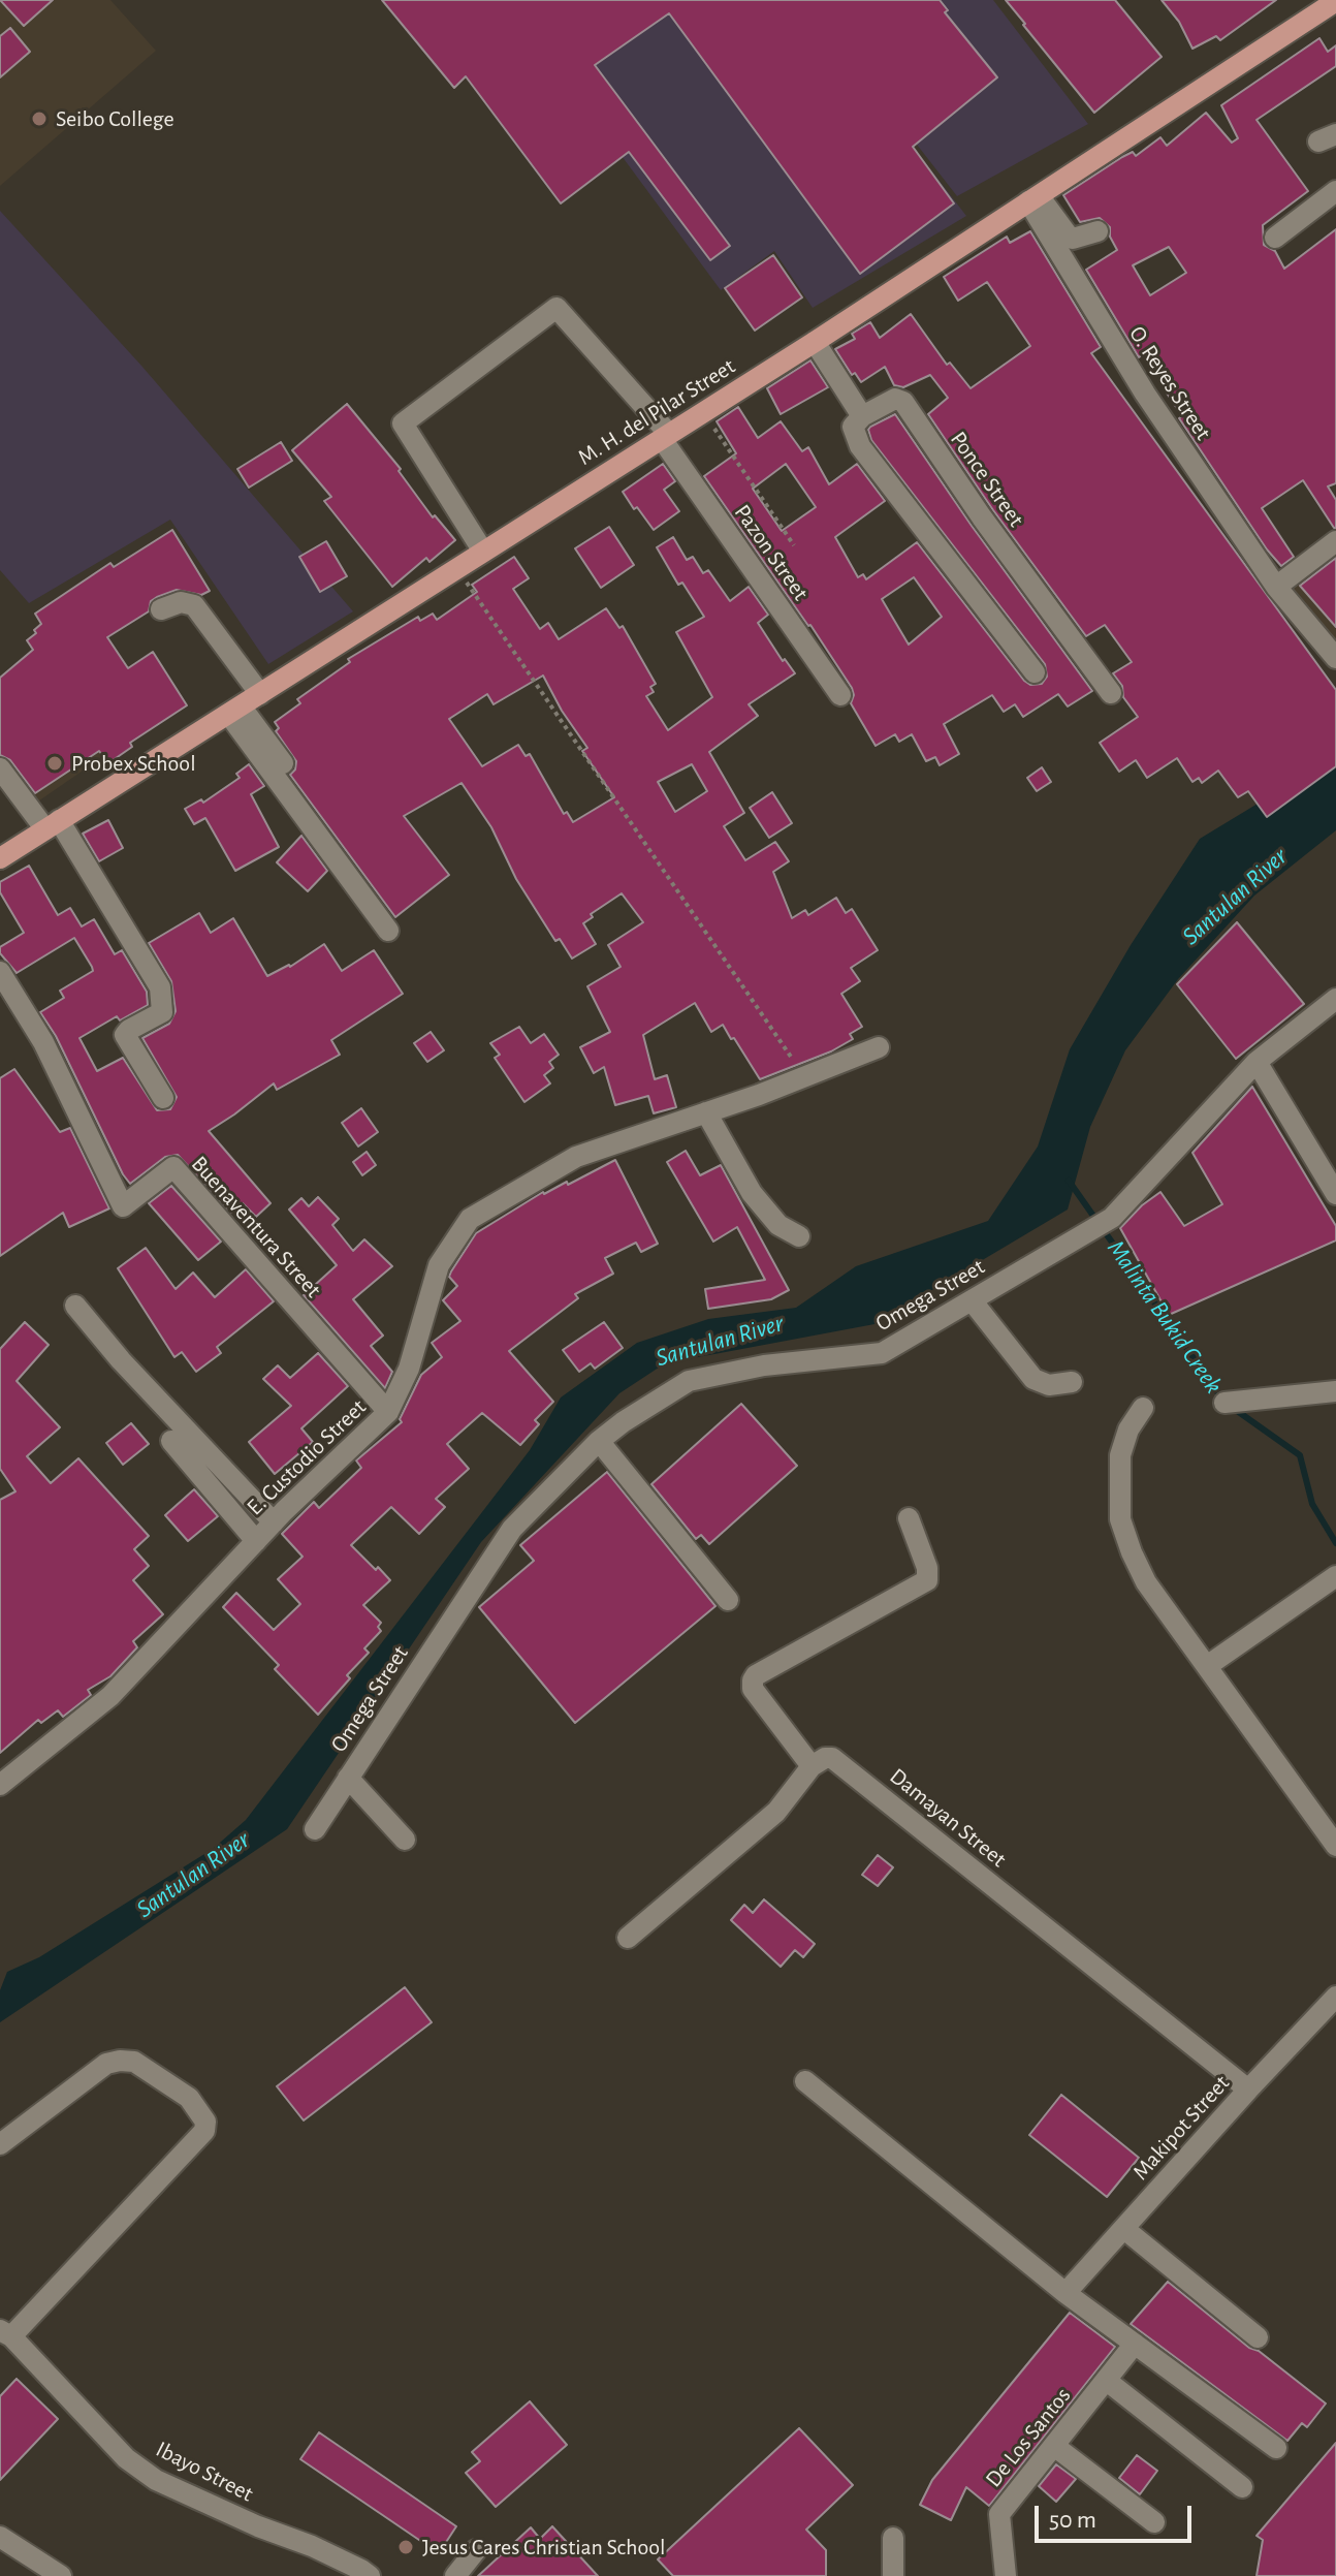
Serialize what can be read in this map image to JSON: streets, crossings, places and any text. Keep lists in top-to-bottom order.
{
  "streets": {
    "main road": ["M. H. del Pilar Street"],
    "street": [
      "O. Reyes Street",
      "Ponce Street",
      "Pazon Street",
      "Buenaventura Street",
      "Omega Street",
      "E. Custodio Street",
      "Damayan Street",
      "Makipot Street",
      "De Los Santos",
      "Ibayo Street"
    ]
  },
  "crossings": [
    ["O. Reyes Street", "M. H. del Pilar Street"],
    ["M. H. del Pilar Street", "Pazon Street"],
    ["Buenaventura Street", "E. Custodio Street"],
    ["Damayan Street", "Makipot Street"]
  ],
  "water": ["Santulan River", "Malinta Bukid Creek"],
  "places": ["Seibo College", "Probex School", "Jesus Cares Christian School"],
  "scale_bar": "50 m"
}
